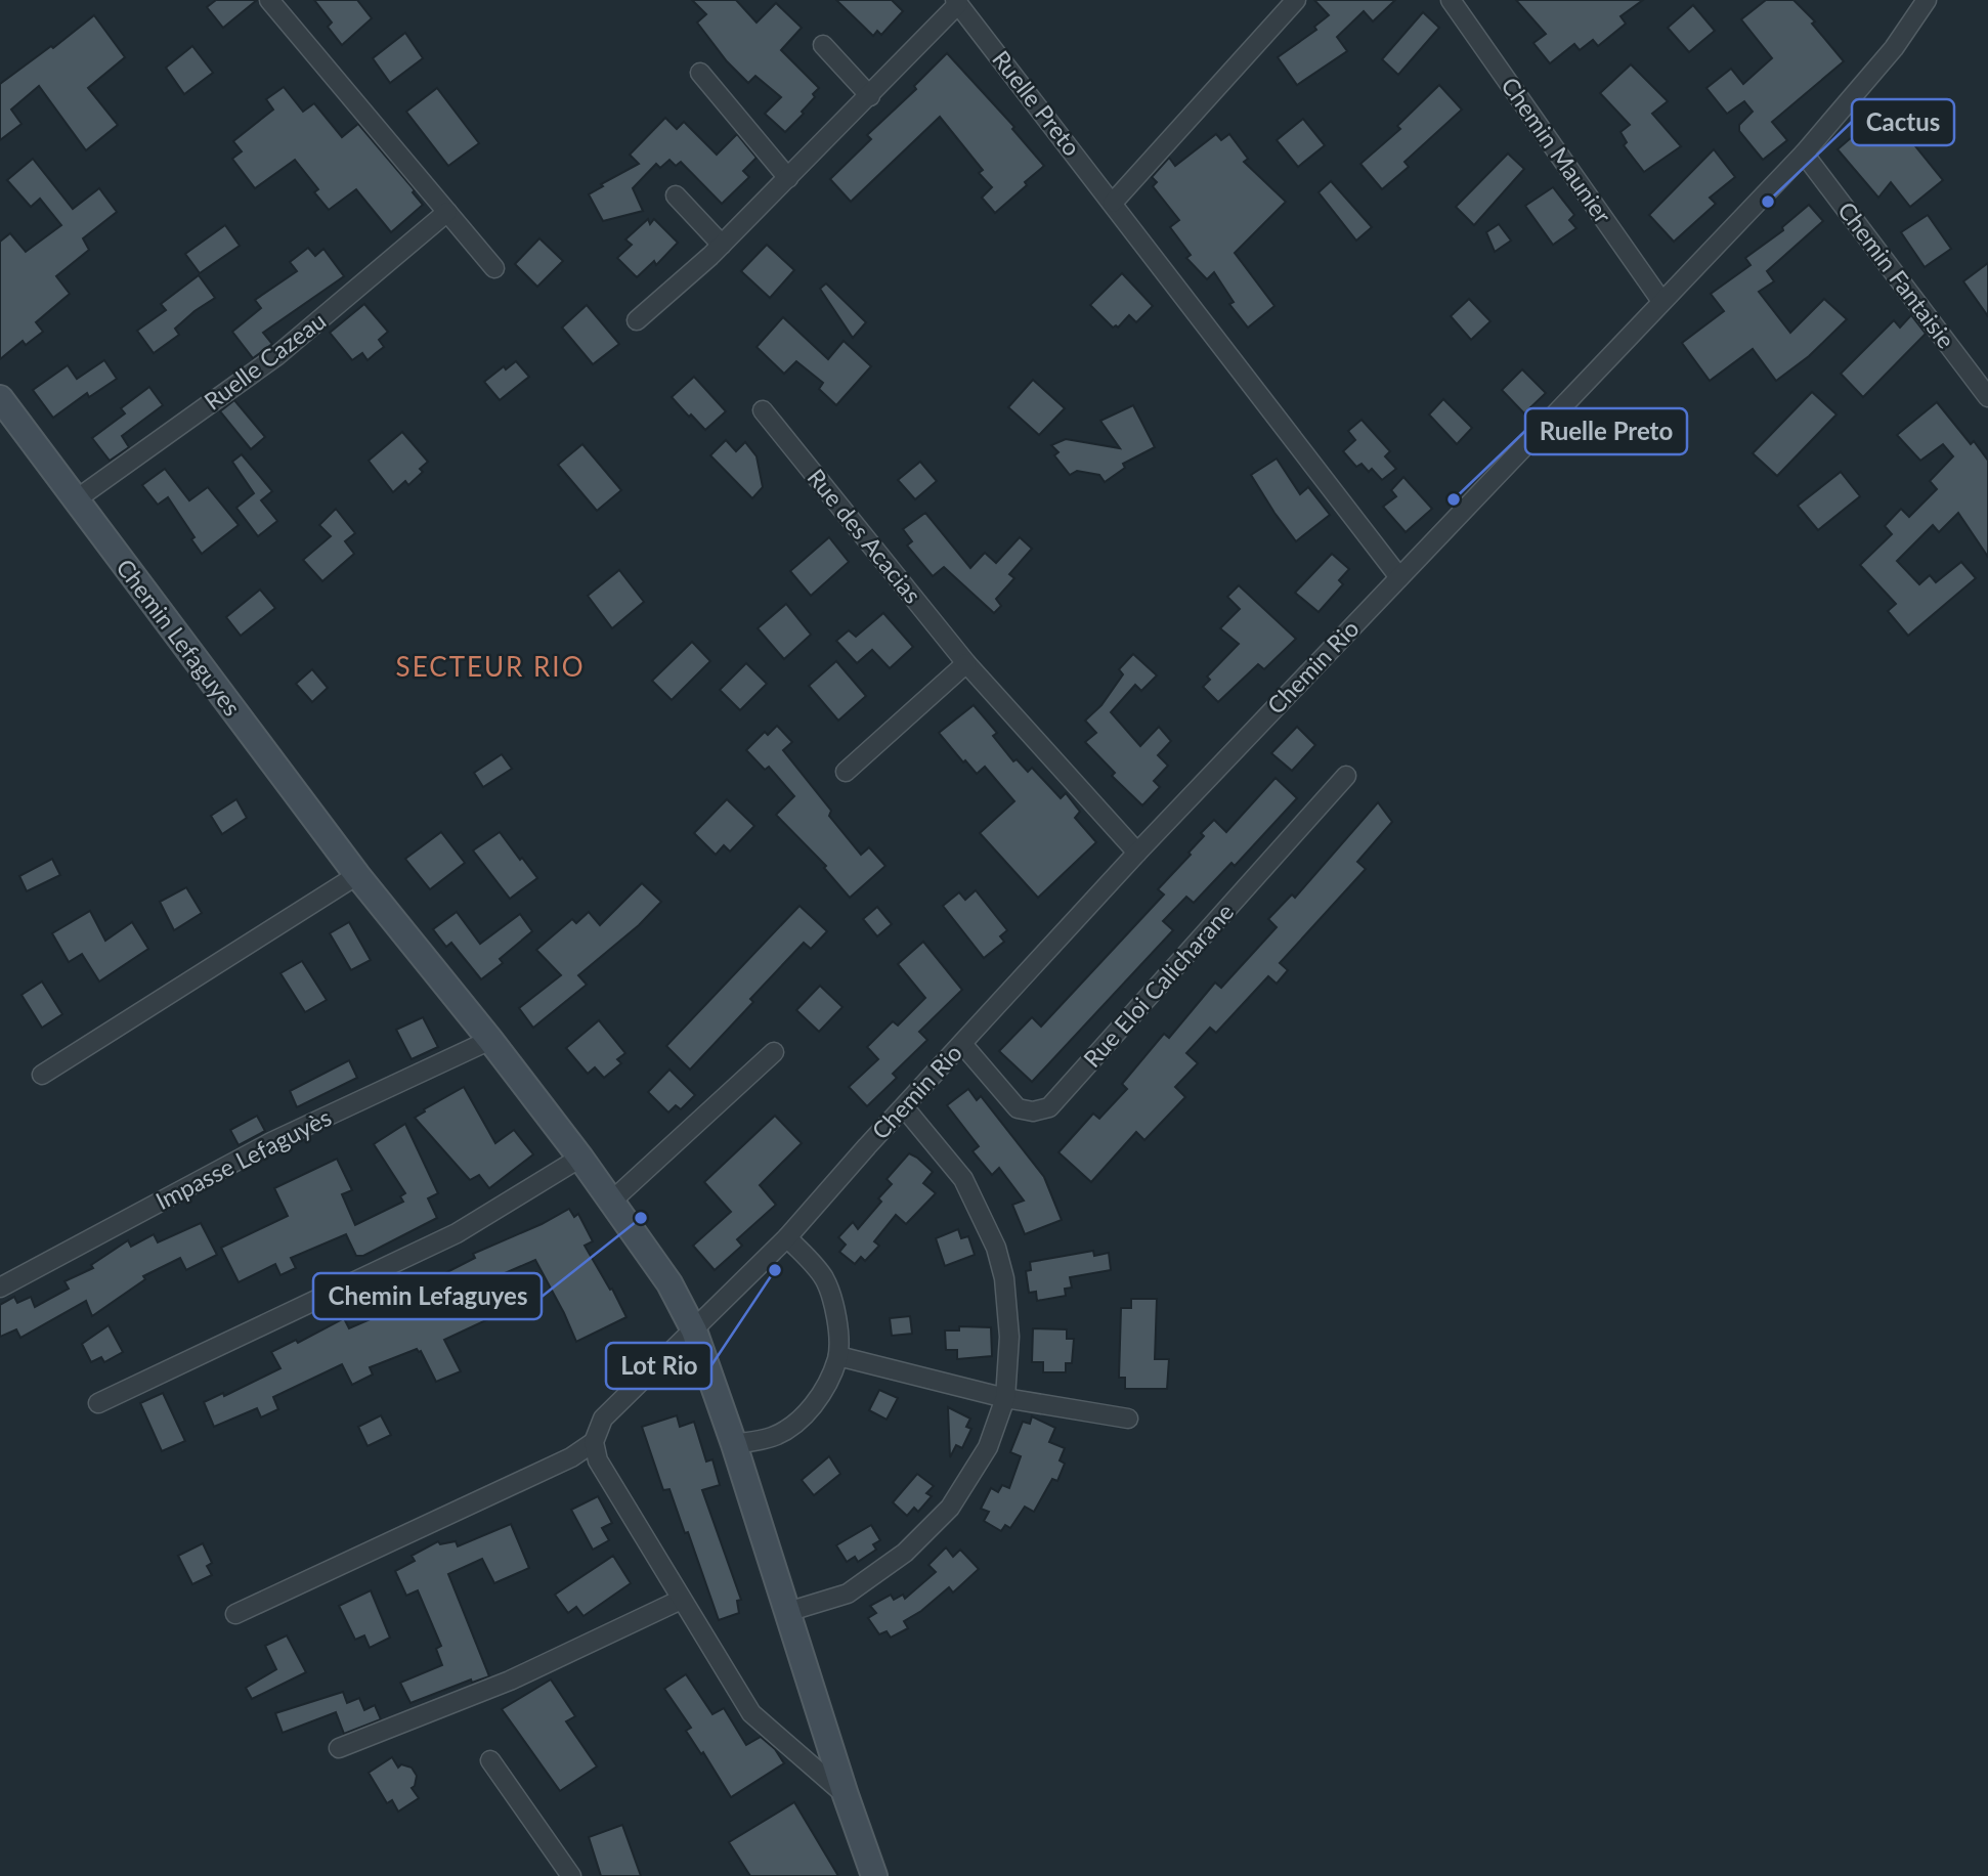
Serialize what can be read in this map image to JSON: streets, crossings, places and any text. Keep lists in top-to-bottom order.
{
  "streets": {
    "main road": ["Chemin Lefaguyes"],
    "street": [
      "Ruelle Preto",
      "Chemin Maunier",
      "Chemin Fantaisie",
      "Ruelle Cazeau",
      "Rue des Acacias",
      "Chemin Rio",
      "Rue Eloi Calicharane",
      "Impasse Lefaguyès"
    ]
  },
  "crossings": [
    ["Ruelle Preto", "Chemin Rio"],
    ["Chemin Maunier", "Chemin Rio"],
    ["Chemin Fantaisie", "Chemin Rio"],
    ["Ruelle Cazeau", "Chemin Lefaguyes"],
    ["Rue des Acacias", "Chemin Rio"],
    ["Chemin Lefaguyes", "Chemin Rio"],
    ["Chemin Lefaguyes", "Impasse Lefaguyès"],
    ["Chemin Rio", "Rue Eloi Calicharane"]
  ],
  "districts": ["SECTEUR RIO"],
  "places": [
    "Cactus",
    "Ruelle Preto",
    "Chemin Lefaguyes",
    "Lot Rio"
  ]
}
